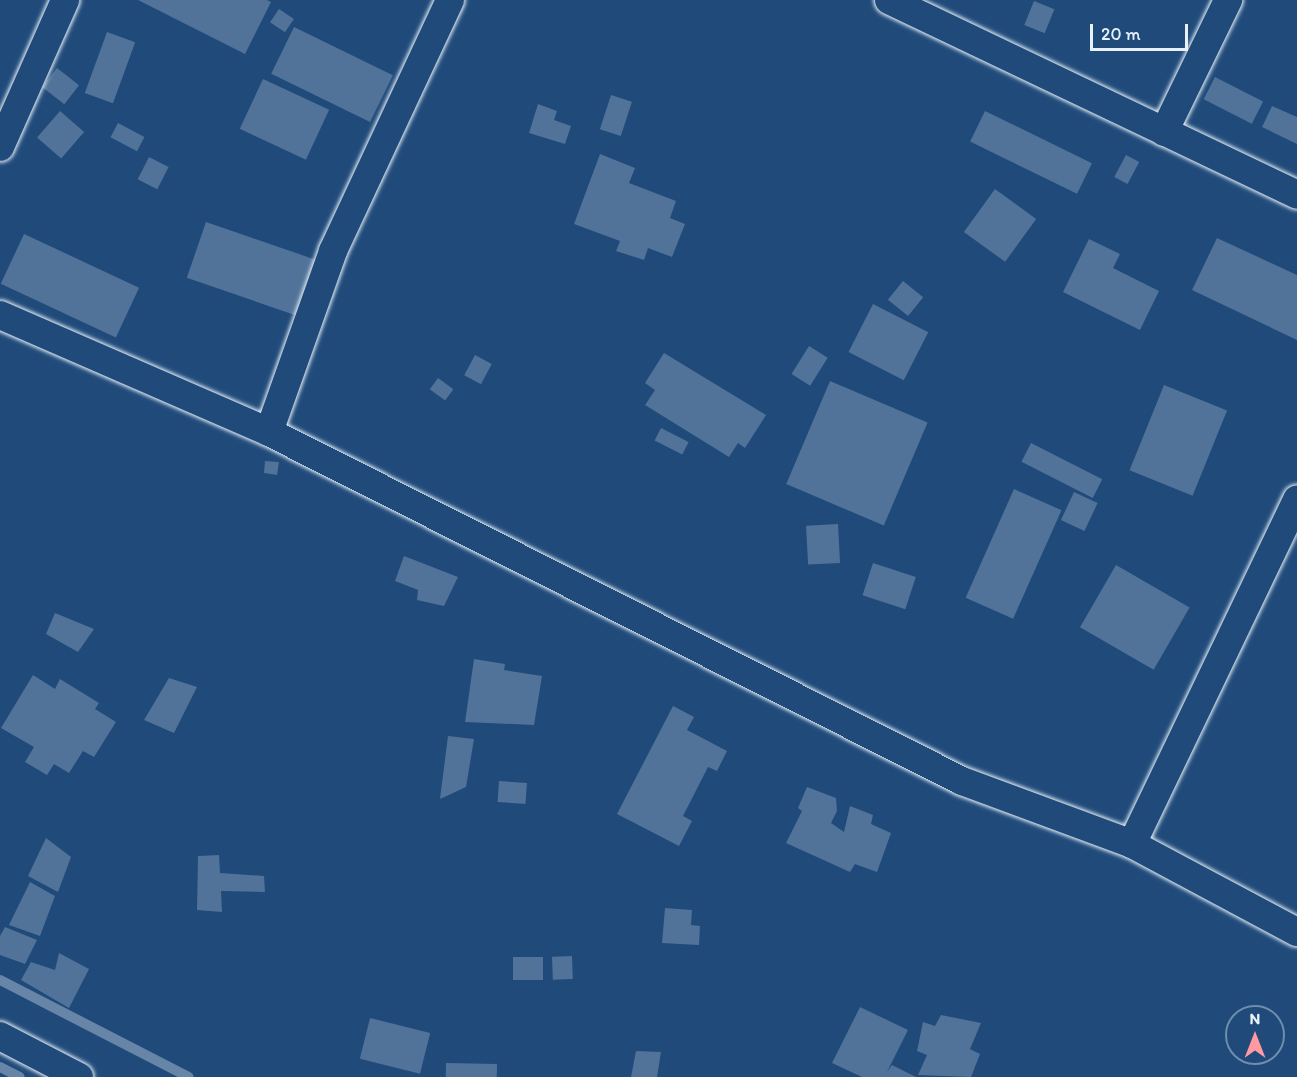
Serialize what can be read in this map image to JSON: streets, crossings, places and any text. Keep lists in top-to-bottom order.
{
  "scale_bar": "20 m",
  "north": "top"
}
